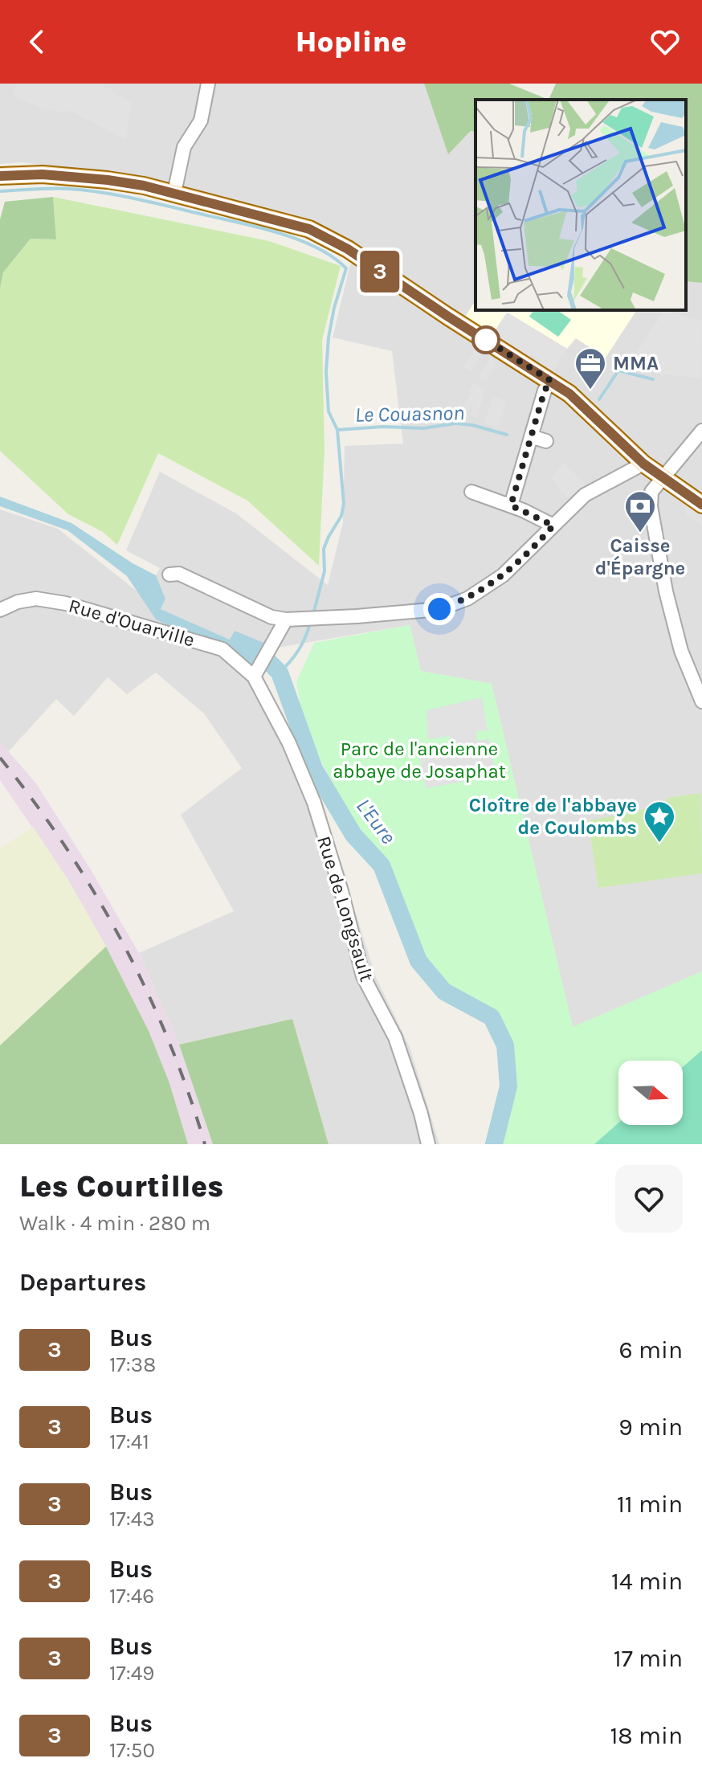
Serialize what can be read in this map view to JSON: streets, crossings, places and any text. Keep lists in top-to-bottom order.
{
  "streets": {
    "street": ["Rue d'Ouarville", "Rue de Longsault"]
  },
  "crossings": [
    ["Rue d'Ouarville", "Rue de Longsault"]
  ],
  "water": ["Le Couasnon", "L'Eure"],
  "parks": ["Parc de l'ancienne abbaye de Josaphat"],
  "places": {
    "office": ["MMA"],
    "bank": ["Caisse d'Épargne"],
    "place": ["Cloître de l'abbaye de Coulombs"]
  },
  "lines": ["bus line 3"],
  "north": "right",
  "page": {
    "header": "Hopline",
    "on_map": "3",
    "heading": [
      ["Les Courtilles", "Walk · 4 min · 280 m"],
      "Departures"
    ],
    "list": [
      {
        "mark": "3",
        "name": "Bus",
        "note": "17:38",
        "value": "6 min"
      },
      {
        "mark": "3",
        "name": "Bus",
        "note": "17:41",
        "value": "9 min"
      },
      {
        "mark": "3",
        "name": "Bus",
        "note": "17:43",
        "value": "11 min"
      },
      {
        "mark": "3",
        "name": "Bus",
        "note": "17:46",
        "value": "14 min"
      },
      {
        "mark": "3",
        "name": "Bus",
        "note": "17:49",
        "value": "17 min"
      },
      {
        "mark": "3",
        "name": "Bus",
        "note": "17:50",
        "value": "18 min"
      }
    ]
  }
}
